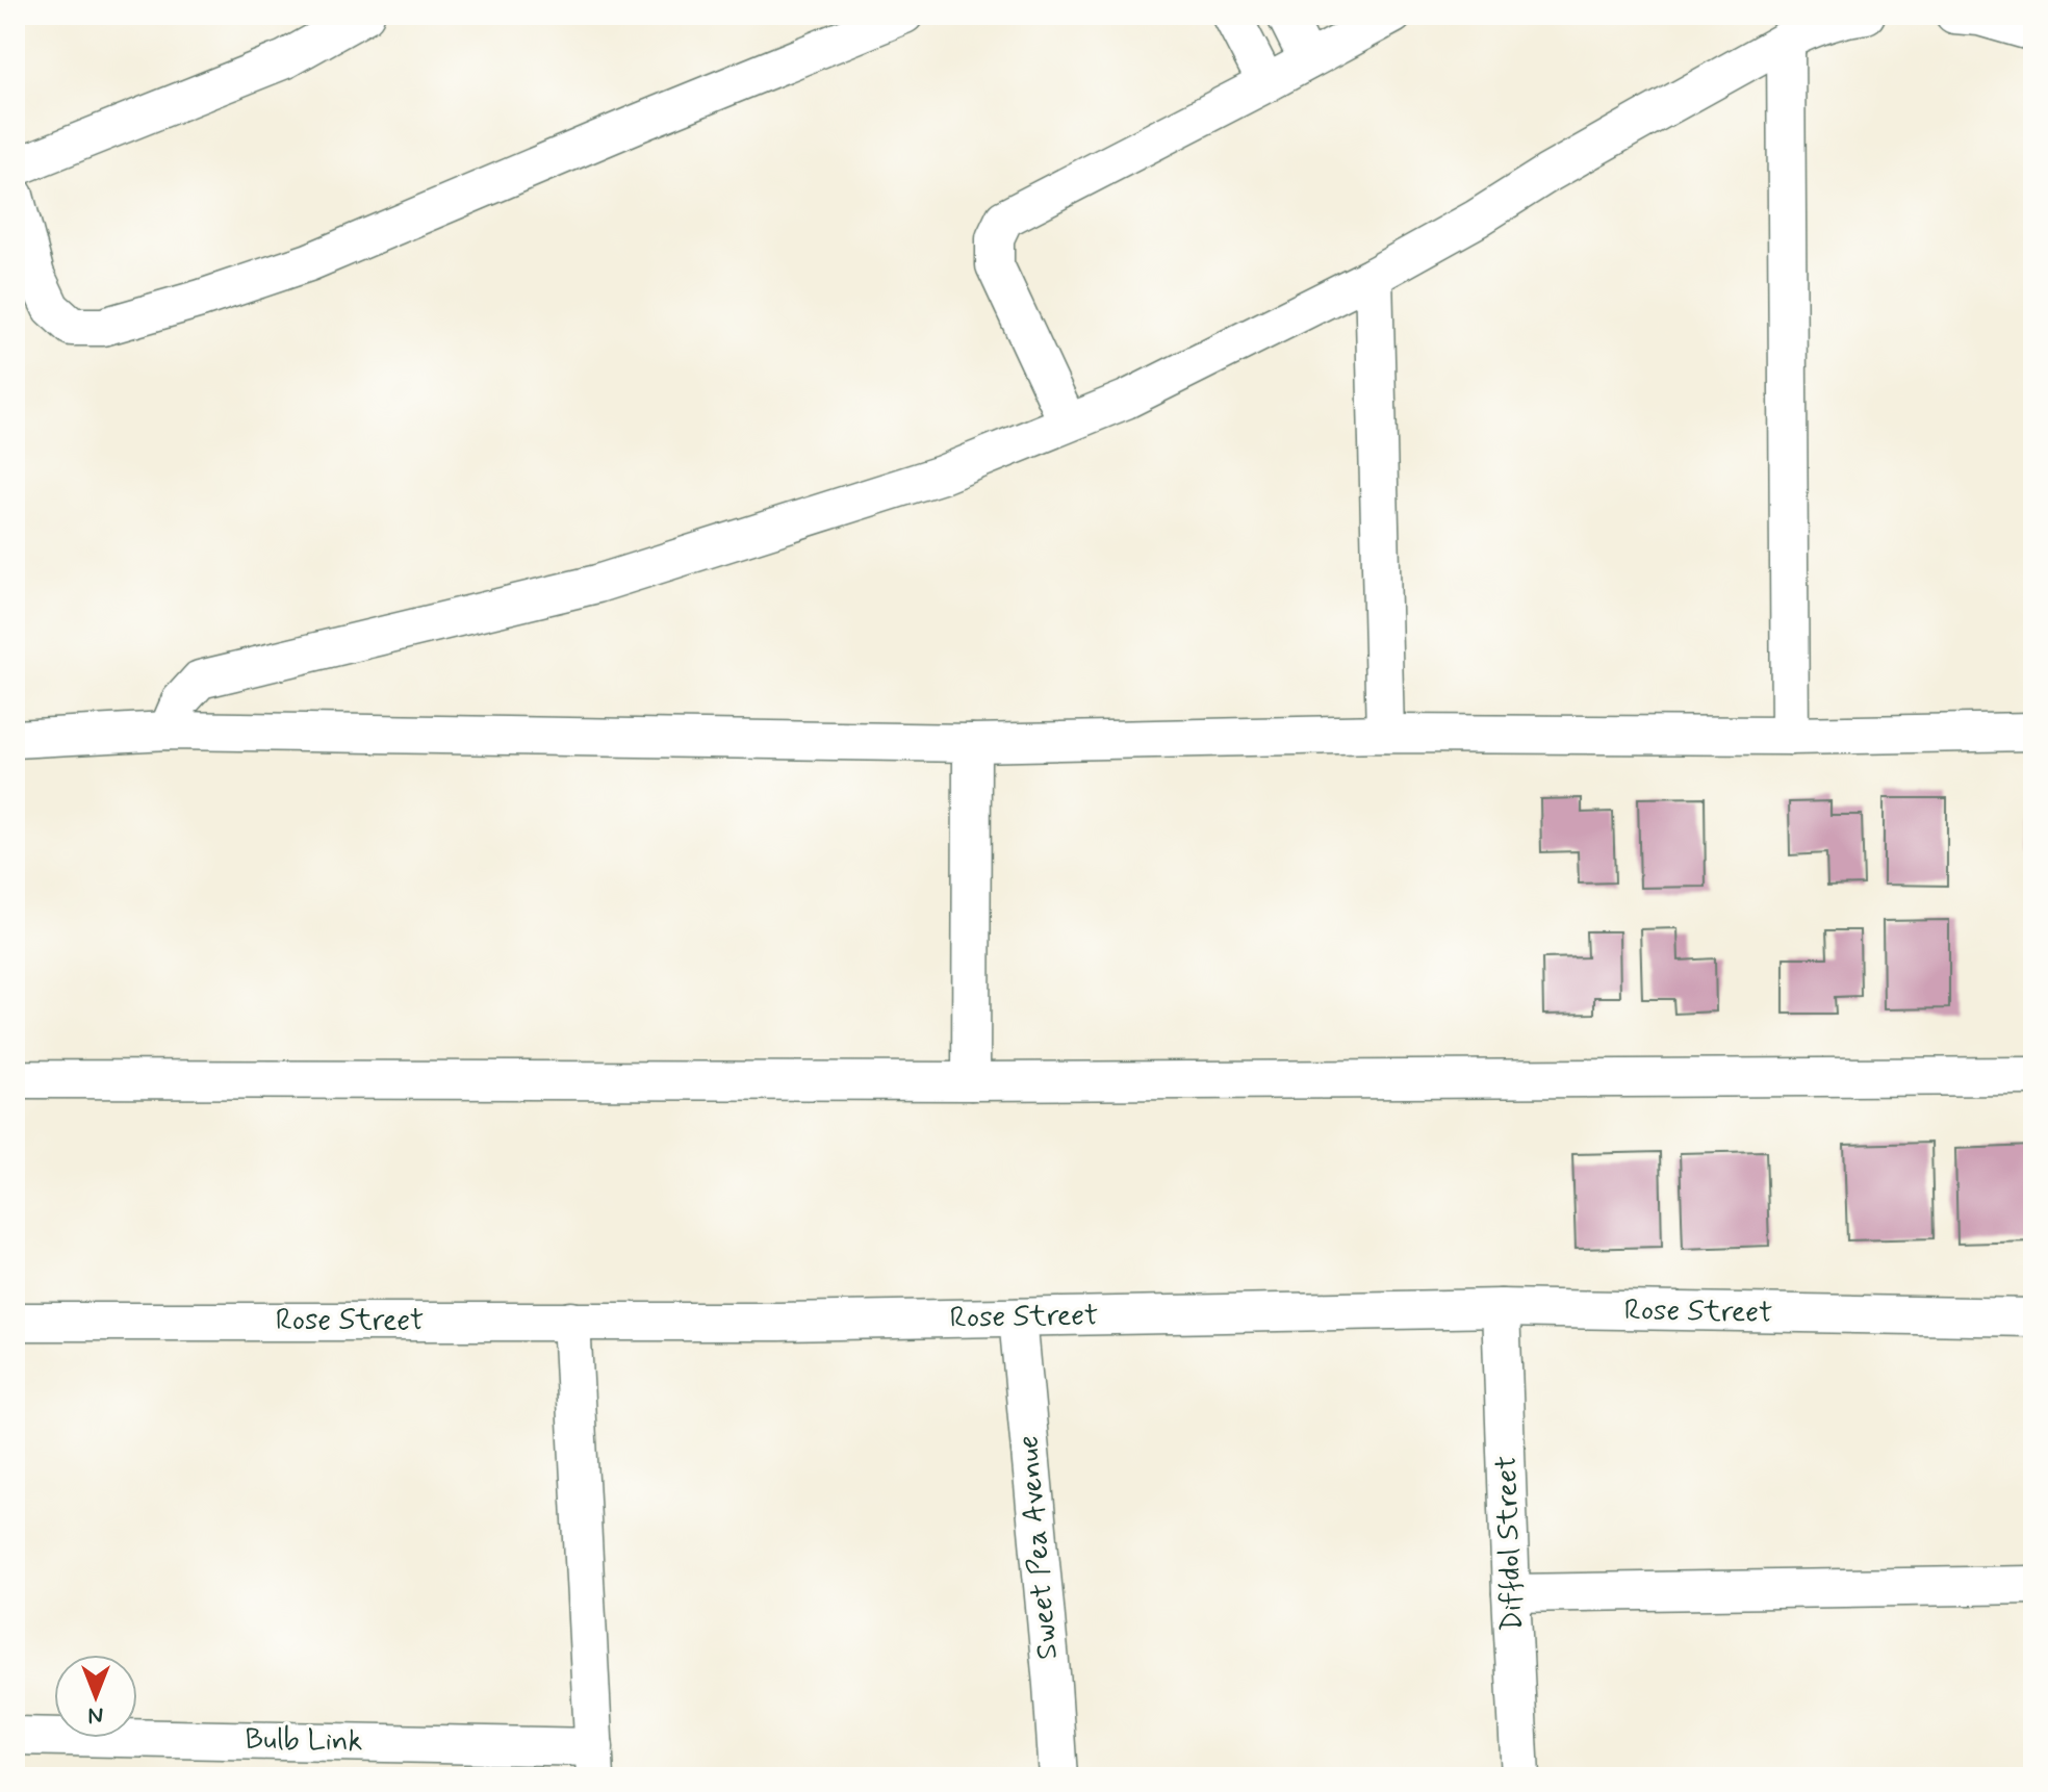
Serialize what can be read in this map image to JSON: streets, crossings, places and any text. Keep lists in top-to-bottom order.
{
  "streets": {
    "street": [
      "Rose Street",
      "Diffdol Street",
      "Sweet Pea Avenue",
      "Bulb Link"
    ]
  },
  "crossings": [
    ["Rose Street", "Diffdol Street"],
    ["Rose Street", "Sweet Pea Avenue"]
  ],
  "north": "bottom"
}
